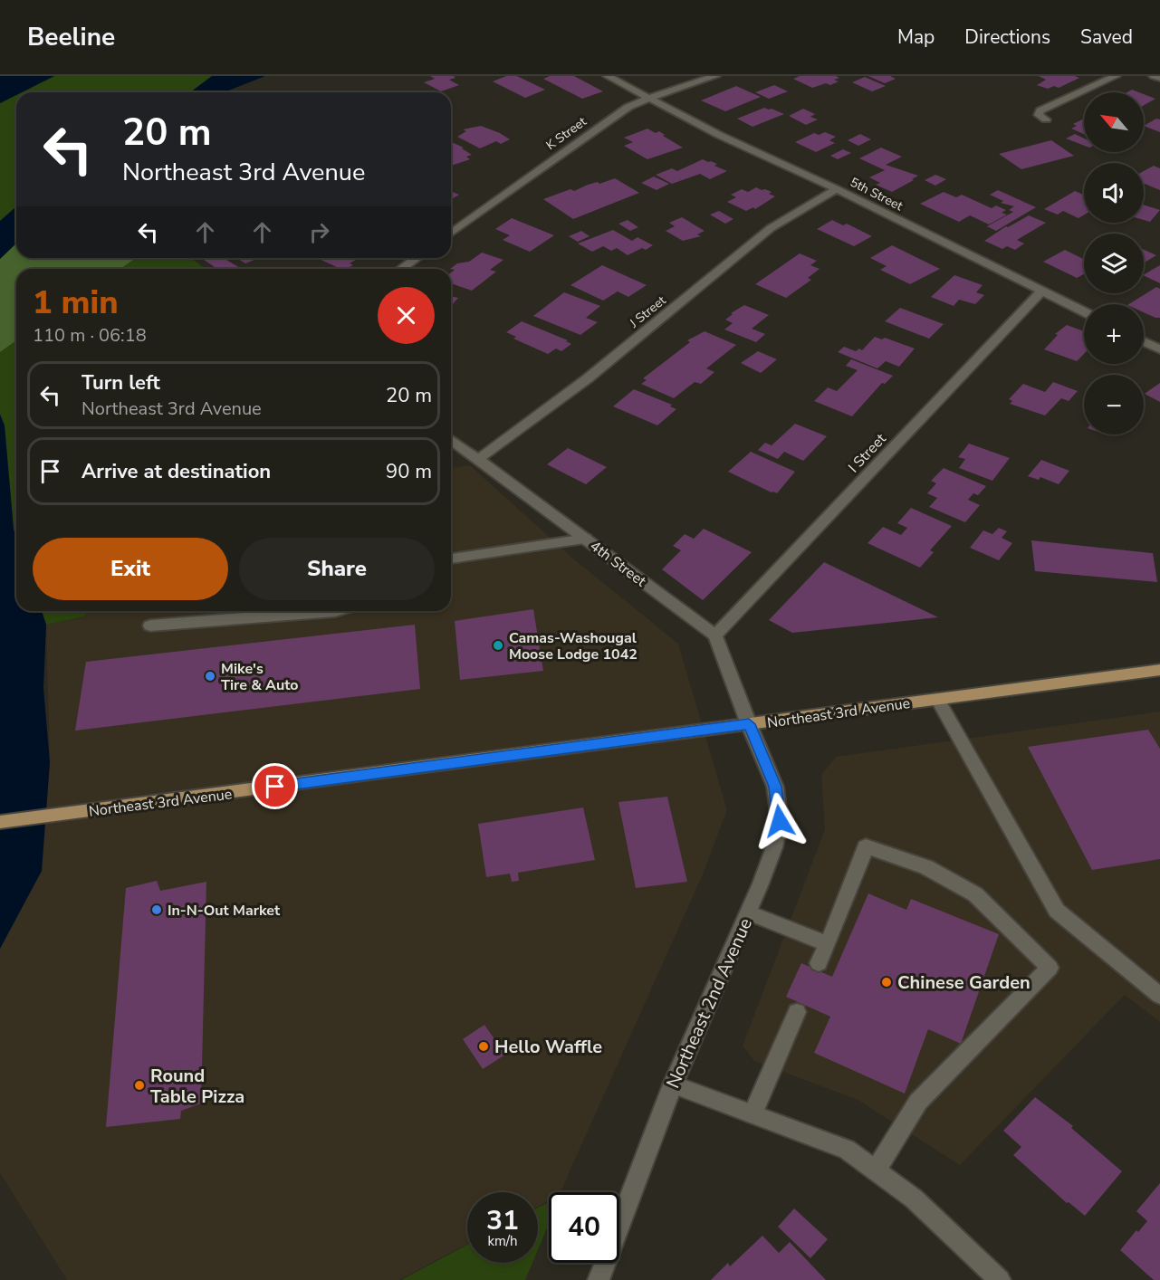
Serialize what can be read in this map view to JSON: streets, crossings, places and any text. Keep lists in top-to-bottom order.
{
  "streets": {
    "main road": ["Northeast 3rd Avenue"],
    "street": [
      "K Street",
      "5th Street",
      "J Street",
      "I Street",
      "4th Street",
      "Northeast 2nd Avenue"
    ]
  },
  "crossings": [
    ["K Street", "5th Street"],
    ["5th Street", "J Street"],
    ["5th Street", "I Street"],
    ["J Street", "4th Street"],
    ["I Street", "4th Street"],
    ["Northeast 3rd Avenue", "Northeast 2nd Avenue"]
  ],
  "places": [
    "Camas-Washougal Moose Lodge 1042",
    "Mike's Tire & Auto",
    "In-N-Out Market",
    "Chinese Garden",
    "Hello Waffle",
    "Round Table Pizza"
  ],
  "north": "top left",
  "page": {
    "header": "Beeline",
    "nav": ["Map", "Directions", "Saved"],
    "map_buttons": ["+", "−"],
    "turn": ["20 m", "Northeast 3rd Avenue"],
    "heading": ["1 min", "110 m · 06:18"],
    "list": [
      {
        "name": "Turn left",
        "note": "Northeast 3rd Avenue",
        "value": "20 m"
      },
      {
        "name": "Arrive at destination",
        "value": "90 m"
      }
    ],
    "buttons": ["Exit", "Share"],
    "speed": "31 km/h",
    "limit": "40"
  }
}
